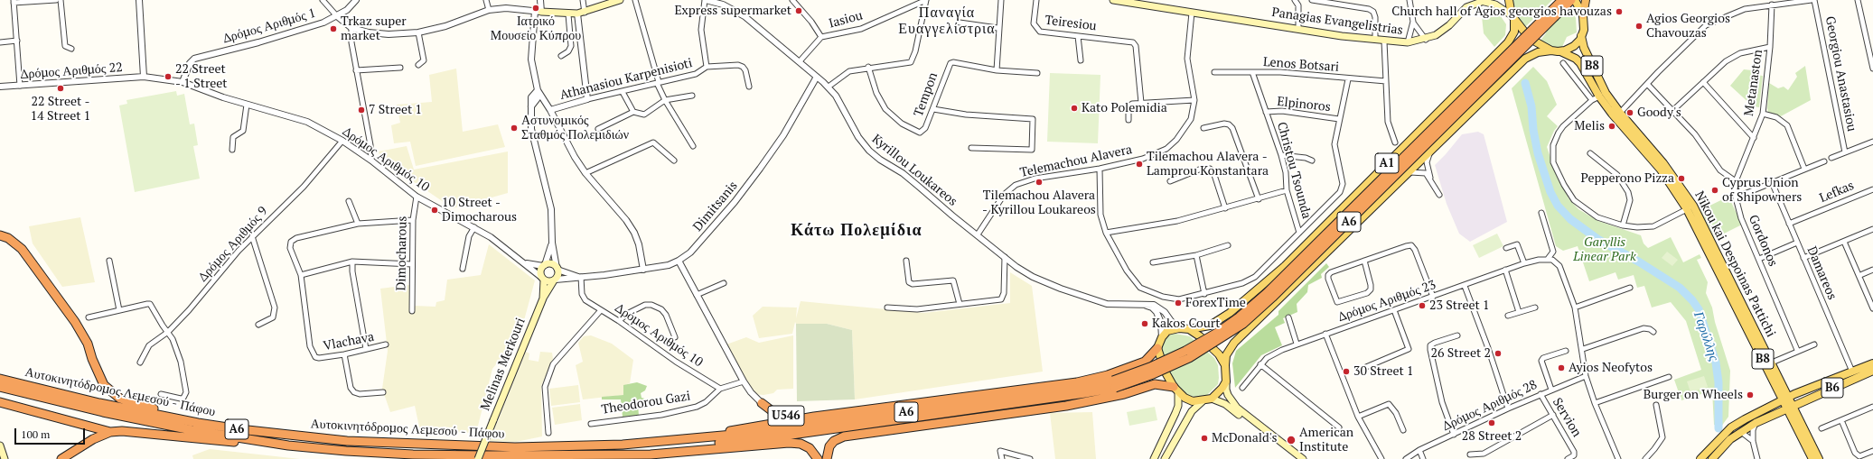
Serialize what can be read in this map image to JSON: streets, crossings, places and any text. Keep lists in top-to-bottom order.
{
  "streets": {
    "highway": ["A6", "Αυτοκινητόδρομος Λεμεσού - Πάφου", "U546"],
    "main road": [
      "Panagias Evangelistrias",
      "B8",
      "A1",
      "Nikou kai Despoinas Pattichi",
      "Melinas Merkouri",
      "B6"
    ],
    "street": [
      "Iasiou",
      "Teiresiou",
      "Δρόμος Αριθμός 1",
      "Lenos Botsari",
      "Δρόμος Αριθμός 22",
      "Georgiou Anastasiou",
      "Athanasiou Karpenisioti",
      "Metanaston",
      "Tempon",
      "Elpinoros",
      "Δρόμος Αριθμός 10",
      "Telemachou Alavera",
      "Kyrillou Loukareos",
      "Christou Tsounda",
      "Lefkas",
      "Dimitsanis",
      "Gordonos",
      "Δρόμος Αριθμός 9",
      "Dimocharous",
      "Damareos",
      "Δρόμος Αριθμός 23",
      "Vlachava",
      "Theodorou Gazi",
      "Δρόμος Αριθμός 28",
      "Servion"
    ]
  },
  "crossings": [
    ["Iasiou", "Tempon"],
    ["Iasiou", "Kyrillou Loukareos"],
    ["Panagias Evangelistrias", "B8"],
    ["Panagias Evangelistrias", "A1"],
    ["Δρόμος Αριθμός 1", "Δρόμος Αριθμός 10"],
    ["Lenos Botsari", "Christou Tsounda"],
    ["B8", "A1"],
    ["B8", "Nikou kai Despoinas Pattichi"],
    ["Δρόμος Αριθμός 22", "Δρόμος Αριθμός 10"],
    ["Athanasiou Karpenisioti", "Kyrillou Loukareos"],
    ["Metanaston", "Gordonos"],
    ["Tempon", "Kyrillou Loukareos"],
    ["Elpinoros", "Christou Tsounda"],
    ["Δρόμος Αριθμός 10", "Dimitsanis"],
    ["Δρόμος Αριθμός 10", "Δρόμος Αριθμός 9"],
    ["Δρόμος Αριθμός 10", "Dimocharous"],
    ["Δρόμος Αριθμός 10", "Melinas Merkouri"],
    ["Δρόμος Αριθμός 10", "Theodorou Gazi"],
    ["Telemachou Alavera", "Kyrillou Loukareos"],
    ["A1", "Kyrillou Loukareos"],
    ["Kyrillou Loukareos", "Dimitsanis"],
    ["Lefkas", "Damareos"],
    ["Dimitsanis", "Melinas Merkouri"],
    ["Dimitsanis", "U546"],
    ["A6", "Αυτοκινητόδρομος Λεμεσού - Πάφου"],
    ["Nikou kai Despoinas Pattichi", "B6"],
    ["Damareos", "B6"],
    ["Δρόμος Αριθμός 28", "Servion"]
  ],
  "districts": ["Παναγία Ευαγγελίστρια", "Κάτω Πολεμίδια"],
  "water": ["Γαρύλλης"],
  "parks": ["Garyllis Linear Park"],
  "places": [
    "Ιατρικό Μουσείο Κύπρου",
    "Express supermarket",
    "Church hall of Agios georgios havouzas",
    "Agios Georgios Chavouzas",
    "Trkaz super market",
    "22 Street - 1 Street",
    "22 Street - 14 Street 1",
    "Kato Polemidia",
    "7 Street 1",
    "Goody's",
    "Melis",
    "Αστυνομικός Σταθμός Πολεμιδιών",
    "Tilemachou Alavera - Lamprou Konstantara",
    "Pepperono Pizza",
    "Tilemachou Alavera - Kyrillou Loukareos",
    "Cyprus Union of Shipowners",
    "10 Street - Dimocharous",
    "ForexTime",
    "23 Street 1",
    "Kakos Court",
    "26 Street 2",
    "Ayios Neofytos",
    "30 Street 1",
    "Burger on Wheels",
    "28 Street 2",
    "McDonald's",
    "American Institute"
  ],
  "scale_bar": "100 m"
}
